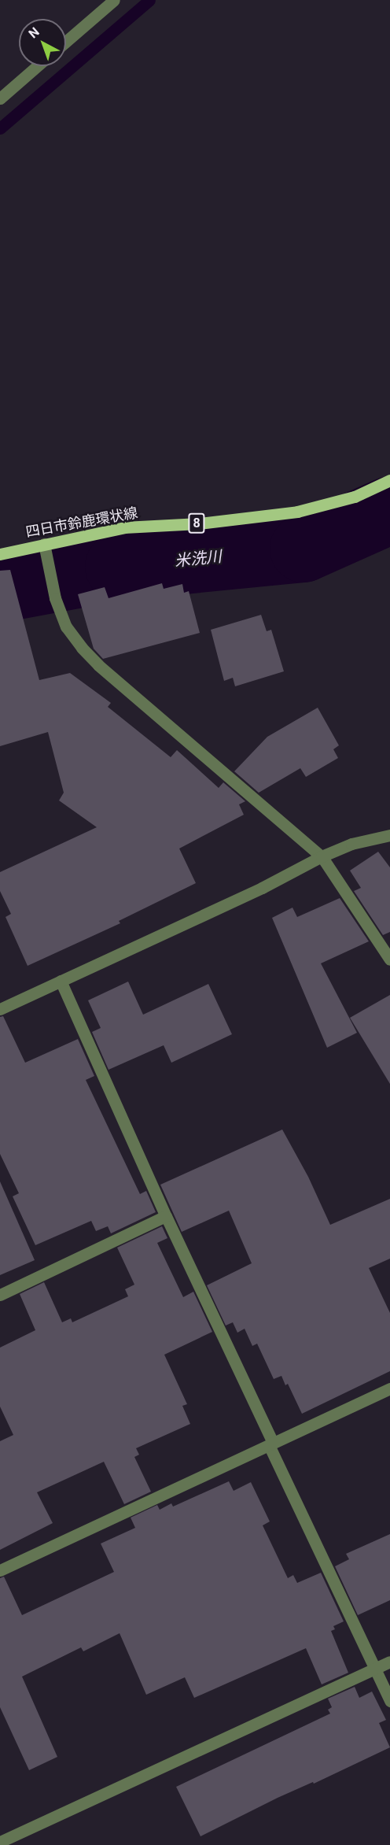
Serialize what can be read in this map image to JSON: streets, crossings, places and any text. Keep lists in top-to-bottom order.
{
  "streets": {
    "main road": ["四日市鈴鹿環状線", "8"]
  },
  "water": ["米洗川"],
  "north": "top left"
}
